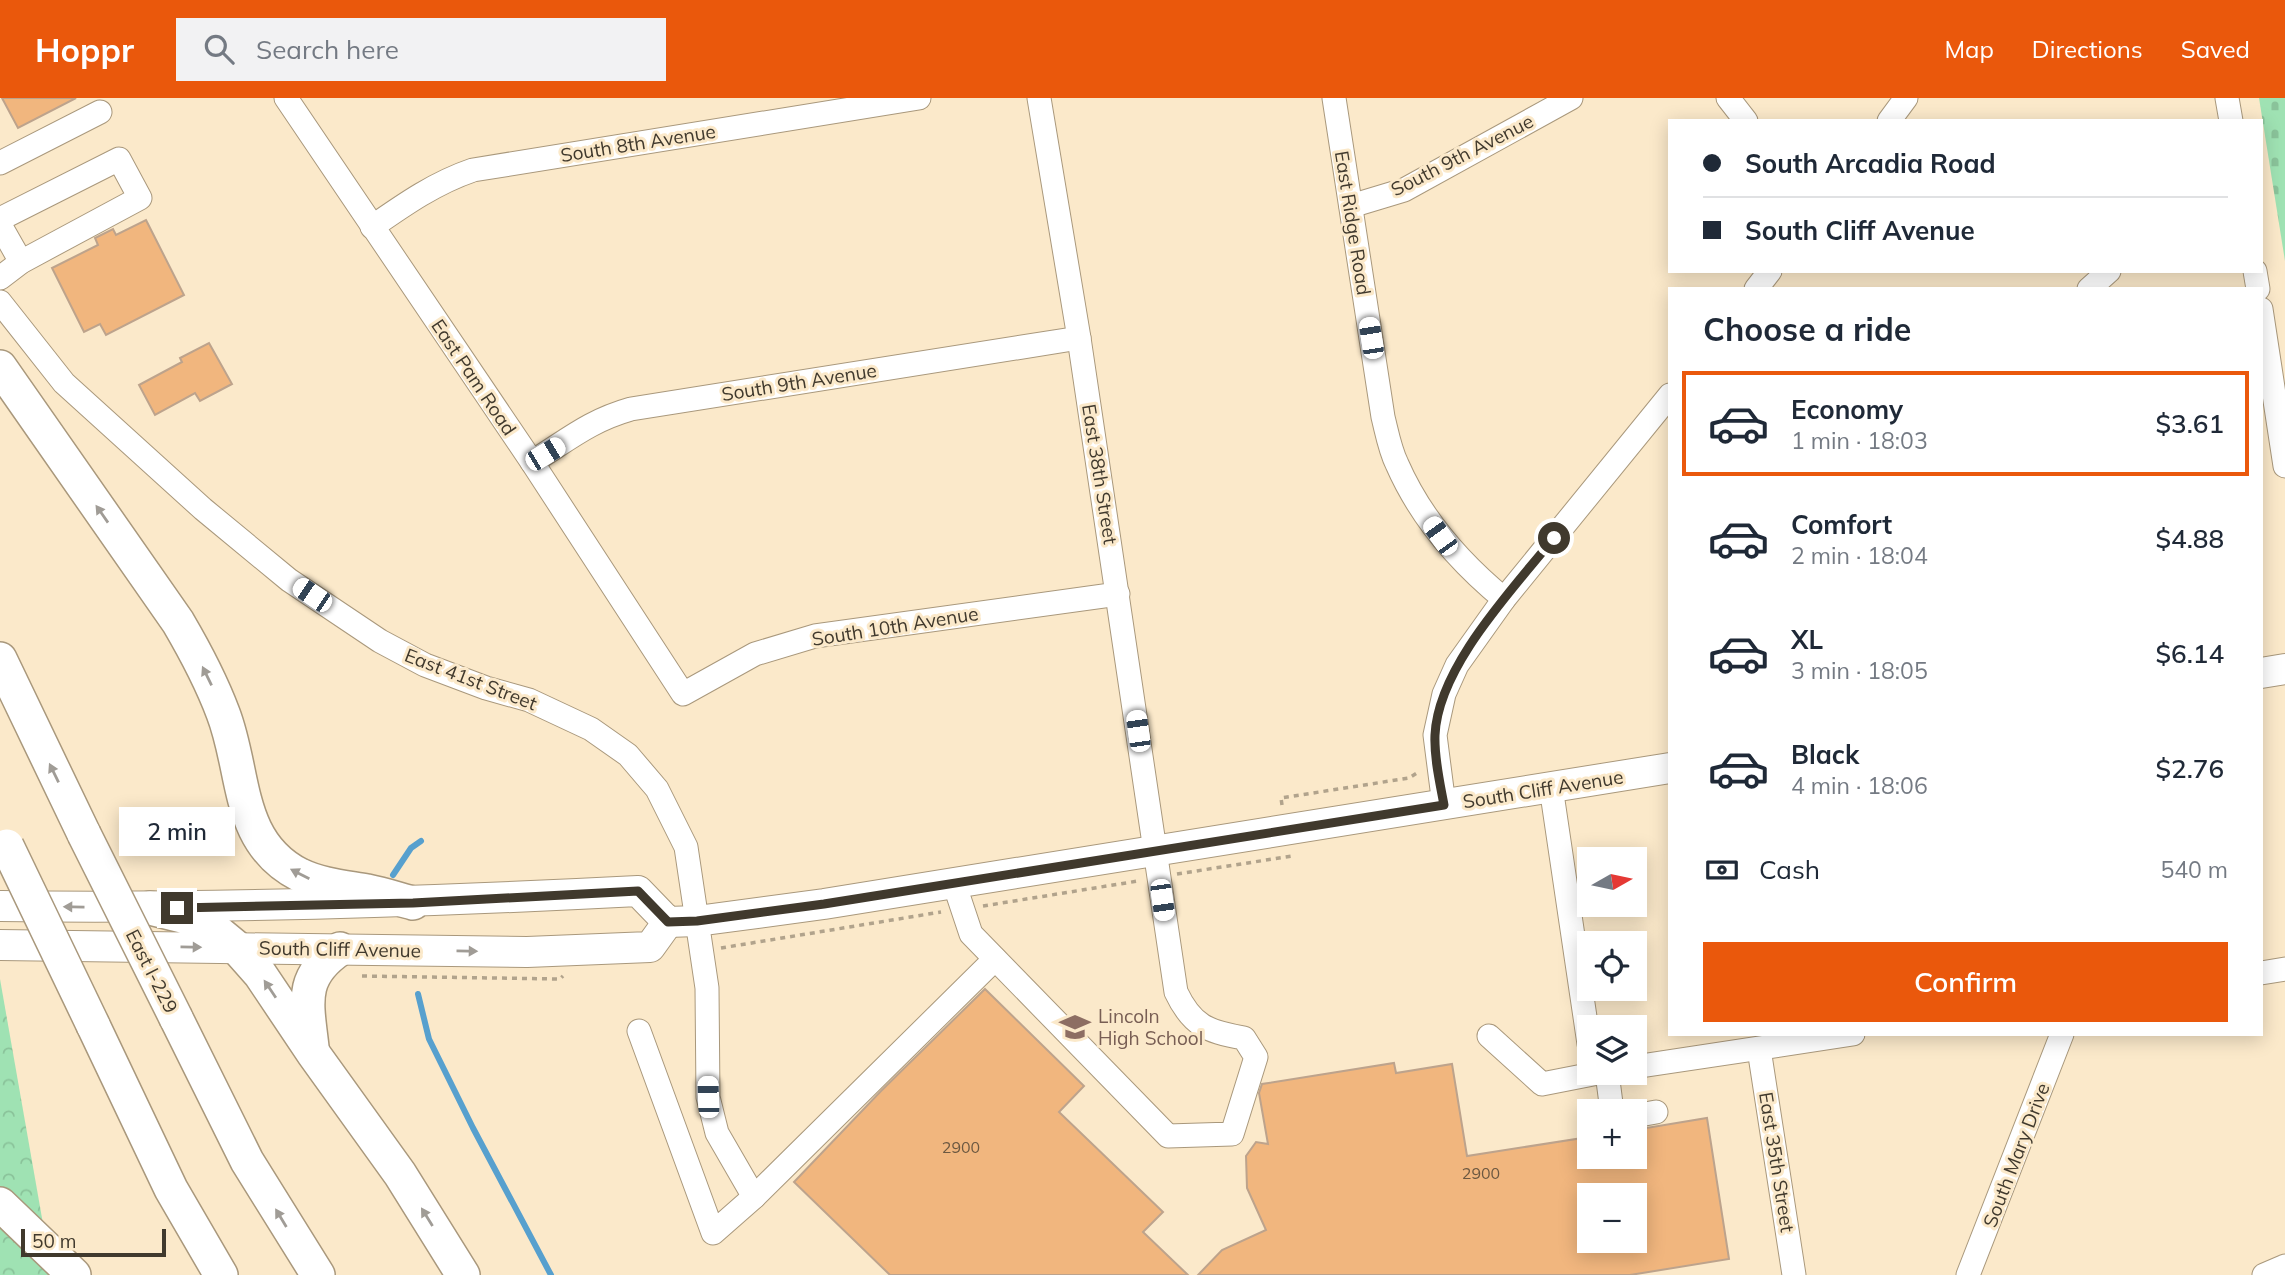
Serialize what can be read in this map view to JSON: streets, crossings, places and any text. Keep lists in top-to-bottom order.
{
  "streets": {
    "highway": ["East I-229"],
    "main road": ["South Cliff Avenue"],
    "street": [
      "South 8th Avenue",
      "South 9th Avenue",
      "East Ridge Road",
      "East Pam Road",
      "East 38th Street",
      "South 10th Avenue",
      "East 41st Street",
      "South Mary Drive",
      "East 35th Street"
    ]
  },
  "crossings": [
    ["South 8th Avenue", "East Pam Road"],
    ["South 9th Avenue", "East Ridge Road"],
    ["South 9th Avenue", "East Pam Road"],
    ["South 9th Avenue", "East 38th Street"],
    ["East Pam Road", "South 10th Avenue"],
    ["East 38th Street", "South 10th Avenue"],
    ["East 38th Street", "South Cliff Avenue"],
    ["East 41st Street", "South Cliff Avenue"]
  ],
  "places": {
    "school or university": ["Lincoln High School"]
  },
  "house_numbers": ["2900", "2900"],
  "scale_bar": "50 m",
  "north": "right",
  "page": {
    "header": "Hoppr",
    "search": "Search here",
    "nav": ["Map", "Directions", "Saved"],
    "banner": ["South Arcadia Road", "South Cliff Avenue"],
    "heading": "Choose a ride",
    "list": [
      {
        "name": "Economy",
        "note": "1 min · 18:03",
        "value": "$3.61"
      },
      {
        "name": "Comfort",
        "note": "2 min · 18:04",
        "value": "$4.88"
      },
      {
        "name": "XL",
        "note": "3 min · 18:05",
        "value": "$6.14"
      },
      {
        "name": "Black",
        "note": "4 min · 18:06",
        "value": "$2.76"
      }
    ],
    "bubble": "2 min",
    "pay": ["Cash", "540 m"],
    "map_buttons": ["+", "−"],
    "buttons": "Confirm",
    "scale": "50 m"
  }
}
